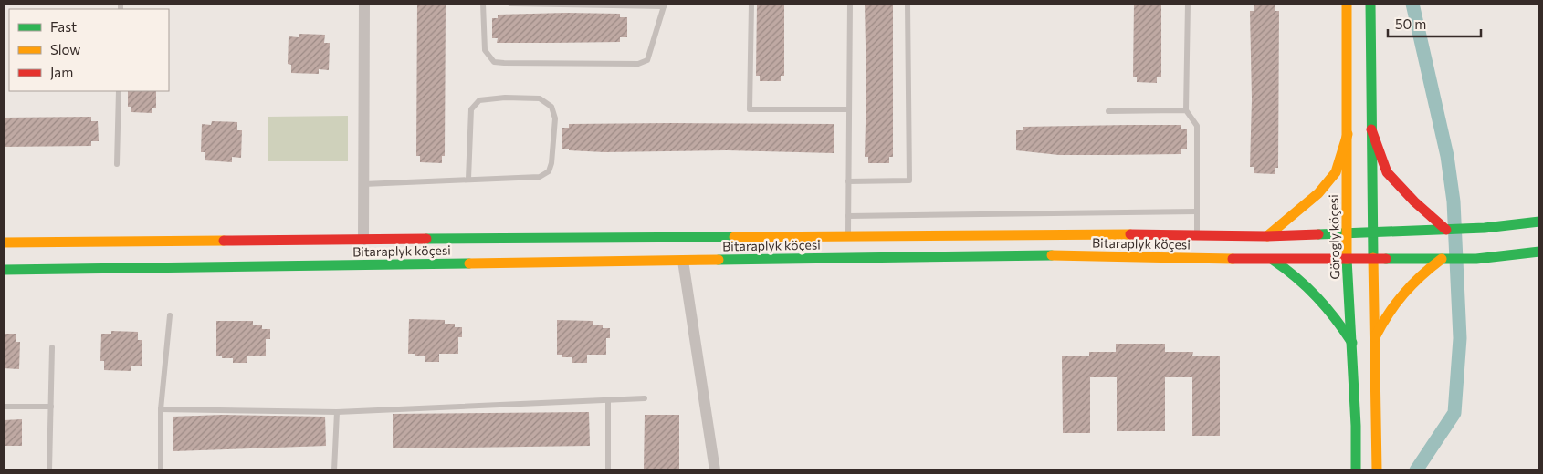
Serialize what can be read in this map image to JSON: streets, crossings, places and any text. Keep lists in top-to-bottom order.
{
  "streets": {
    "main road": ["Görogly köçesi", "Bitaraplyk köçesi"]
  },
  "crossings": [
    ["Görogly köçesi", "Bitaraplyk köçesi"]
  ],
  "legend": ["Fast", "Slow", "Jam"],
  "scale_bar": "50 m"
}
